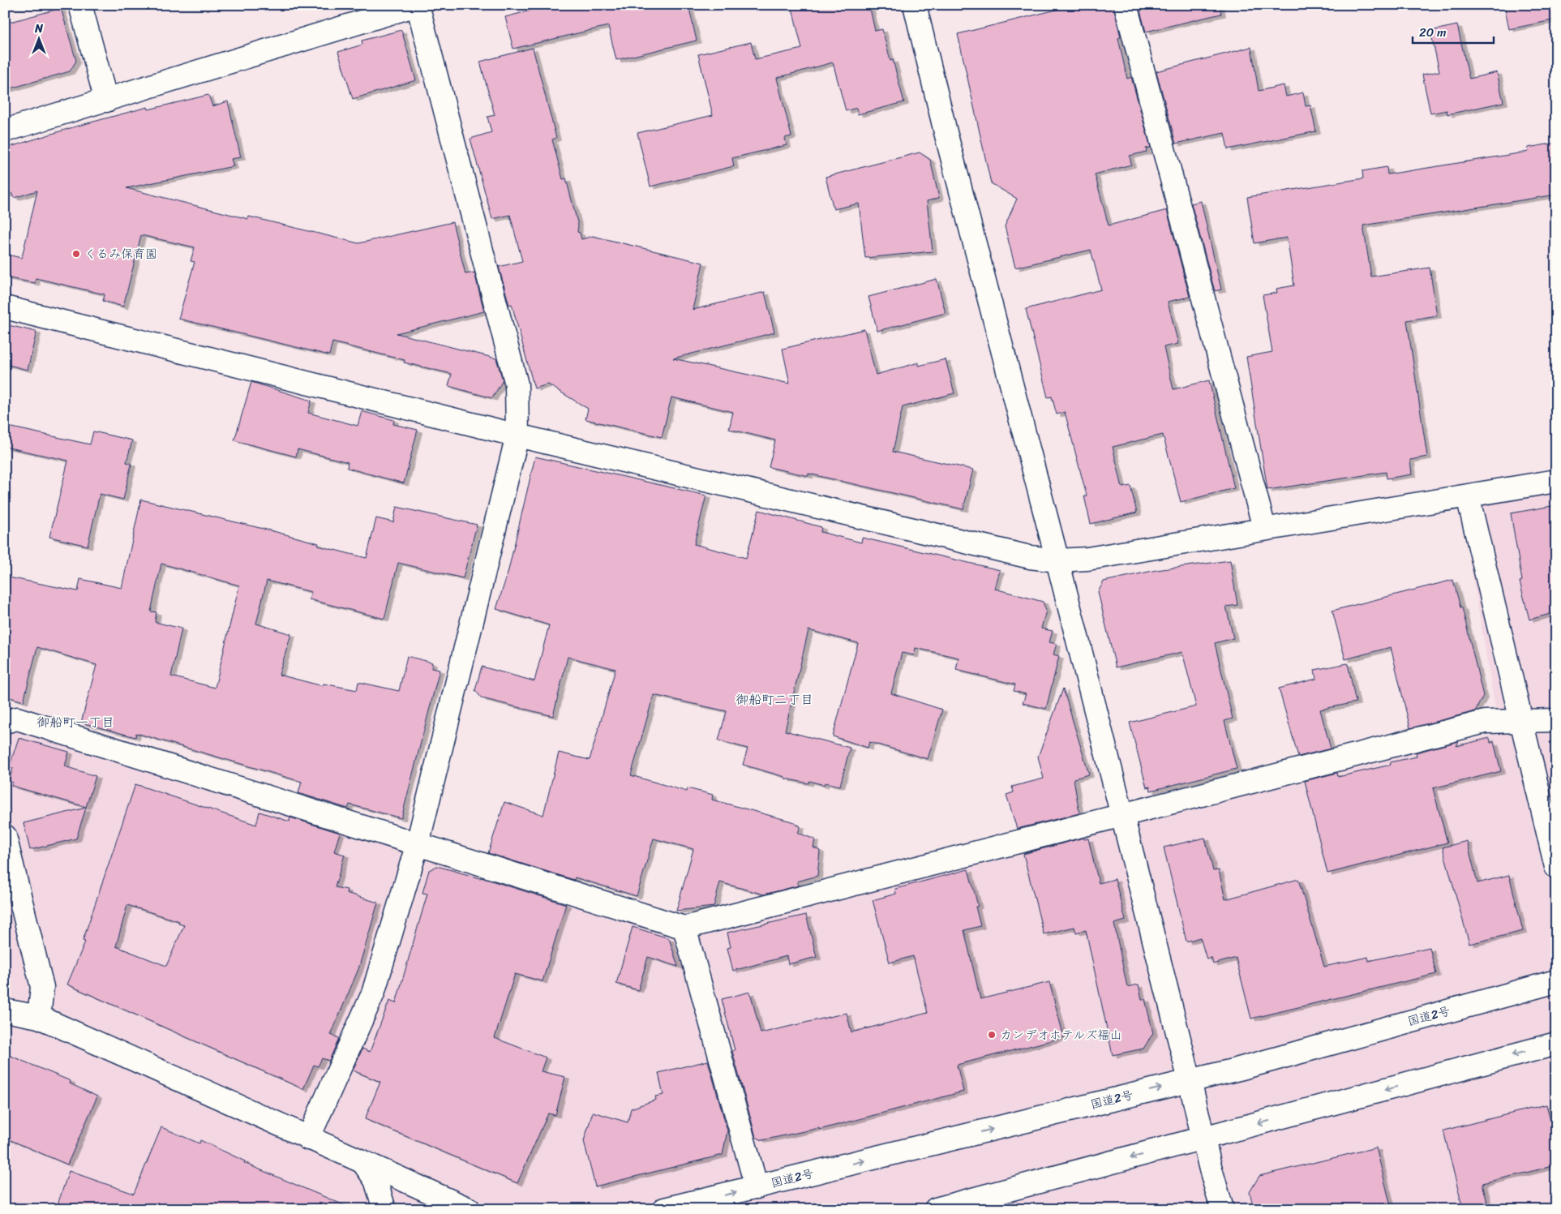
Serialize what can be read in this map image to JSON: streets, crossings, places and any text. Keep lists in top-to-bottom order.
{
  "streets": {
    "main road": ["国道2号"]
  },
  "districts": ["御船町二丁目", "御船町一丁目"],
  "places": ["くるみ保育園", "カンデオホテルズ福山"],
  "scale_bar": "20 m",
  "north": "top"
}
